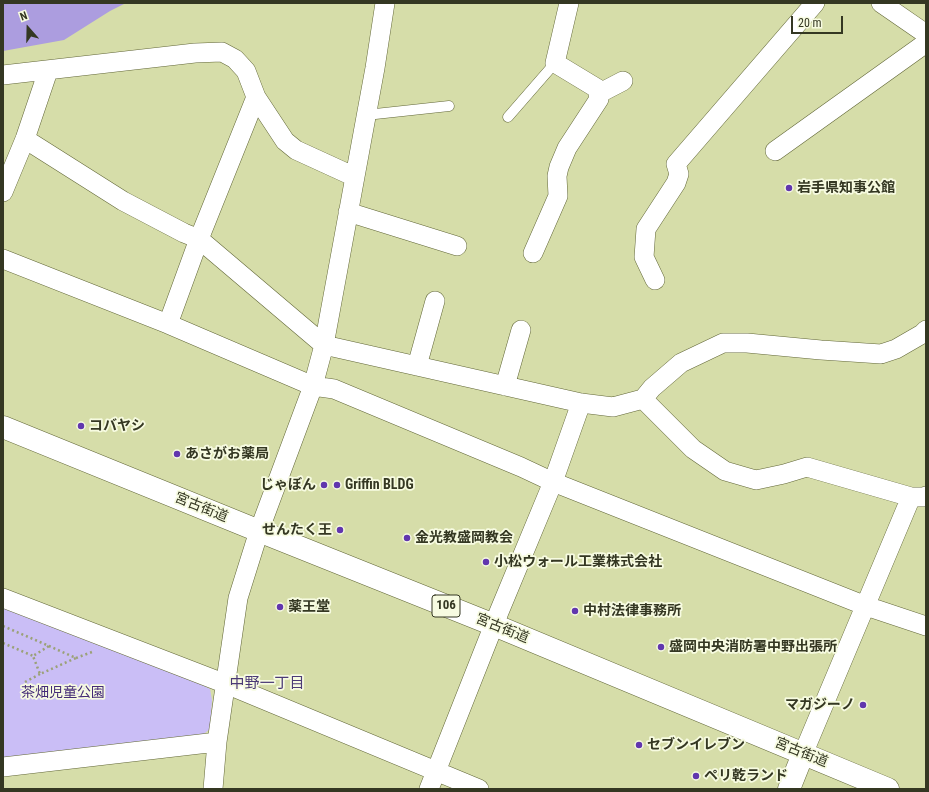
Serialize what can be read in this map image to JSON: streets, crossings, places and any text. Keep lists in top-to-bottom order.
{
  "streets": {
    "main road": ["宮古街道", "106"]
  },
  "districts": ["中野一丁目"],
  "parks": ["茶畑児童公園"],
  "places": [
    "岩手県知事公館",
    "コバヤシ",
    "あさがお薬局",
    "じゃぼん",
    "Griffin BLDG",
    "せんたく王",
    "金光教盛岡教会",
    "小松ウォール工業株式会社",
    "薬王堂",
    "中村法律事務所",
    "盛岡中央消防署中野出張所",
    "マガジーノ",
    "セブンイレブン",
    "ペリ乾ランド"
  ],
  "scale_bar": "20 m",
  "north": "top"
}
